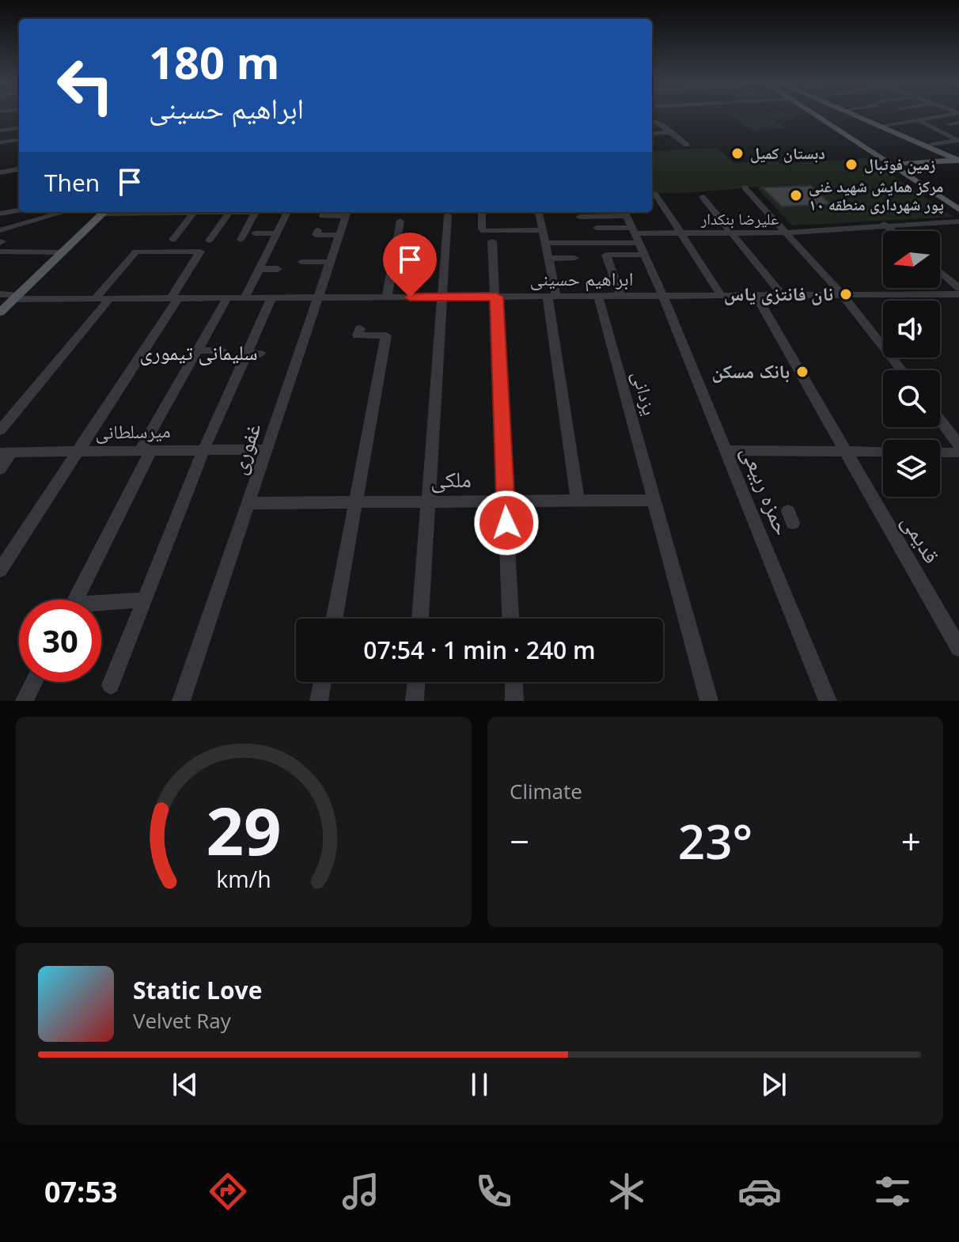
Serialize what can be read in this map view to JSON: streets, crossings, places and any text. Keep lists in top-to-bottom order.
{
  "streets": {
    "street": [
      "علیرضا بنکدار",
      "ابراهیم حسینی",
      "یزدانی",
      "میرسلطانی",
      "غفوری",
      "ملکی",
      "حمزه ربیعی",
      "قدیمی"
    ]
  },
  "crossings": [
    ["علیرضا بنکدار", "حمزه ربیعی"],
    ["ابراهیم حسینی", "یزدانی"],
    ["ابراهیم حسینی", "غفوری"],
    ["ابراهیم حسینی", "حمزه ربیعی"],
    ["ابراهیم حسینی", "قدیمی"],
    ["یزدانی", "ملکی"],
    ["میرسلطانی", "غفوری"],
    ["غفوری", "ملکی"]
  ],
  "districts": ["سلیمانی تیموری"],
  "places": [
    "دبستان کمیل",
    "زمین فوتبال",
    "مرکز همایش شهید غنی پور شهرداری منطقه ۱۰",
    "نان فانتزی یاس",
    "بانک مسکن"
  ],
  "north": "left",
  "page": {
    "turn": ["180 m", "ابراهیم حسینی"],
    "then": "Then",
    "limit": "30",
    "trip": "07:54 · 1 min · 240 m",
    "tile": "Climate",
    "heat": ["−", "23°", "+"],
    "song": ["Static Love", "Velvet Ray"],
    "tabs": "07:53",
    "gauge": ["29", "km/h"]
  }
}
